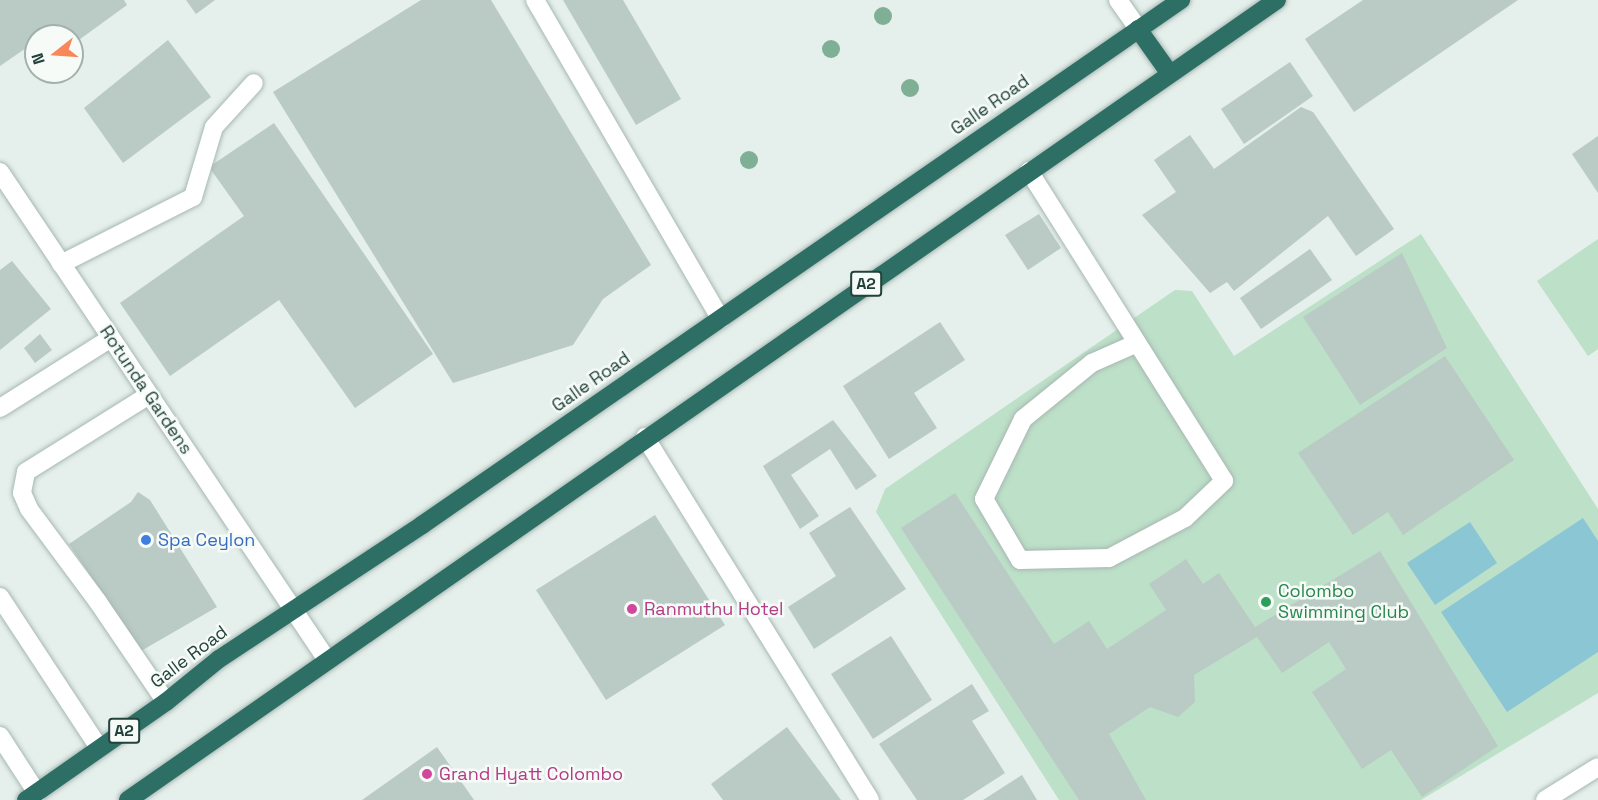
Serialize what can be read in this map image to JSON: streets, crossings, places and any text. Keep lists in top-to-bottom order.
{
  "streets": {
    "highway": ["Galle Road", "A2"],
    "main road": ["Rotunda Gardens"]
  },
  "crossings": [
    ["Galle Road", "Rotunda Gardens"],
    ["A2", "Rotunda Gardens"]
  ],
  "places": [
    "Spa Ceylon",
    "Colombo Swimming Club",
    "Ranmuthu Hotel",
    "Grand Hyatt Colombo"
  ],
  "north": "left"
}
